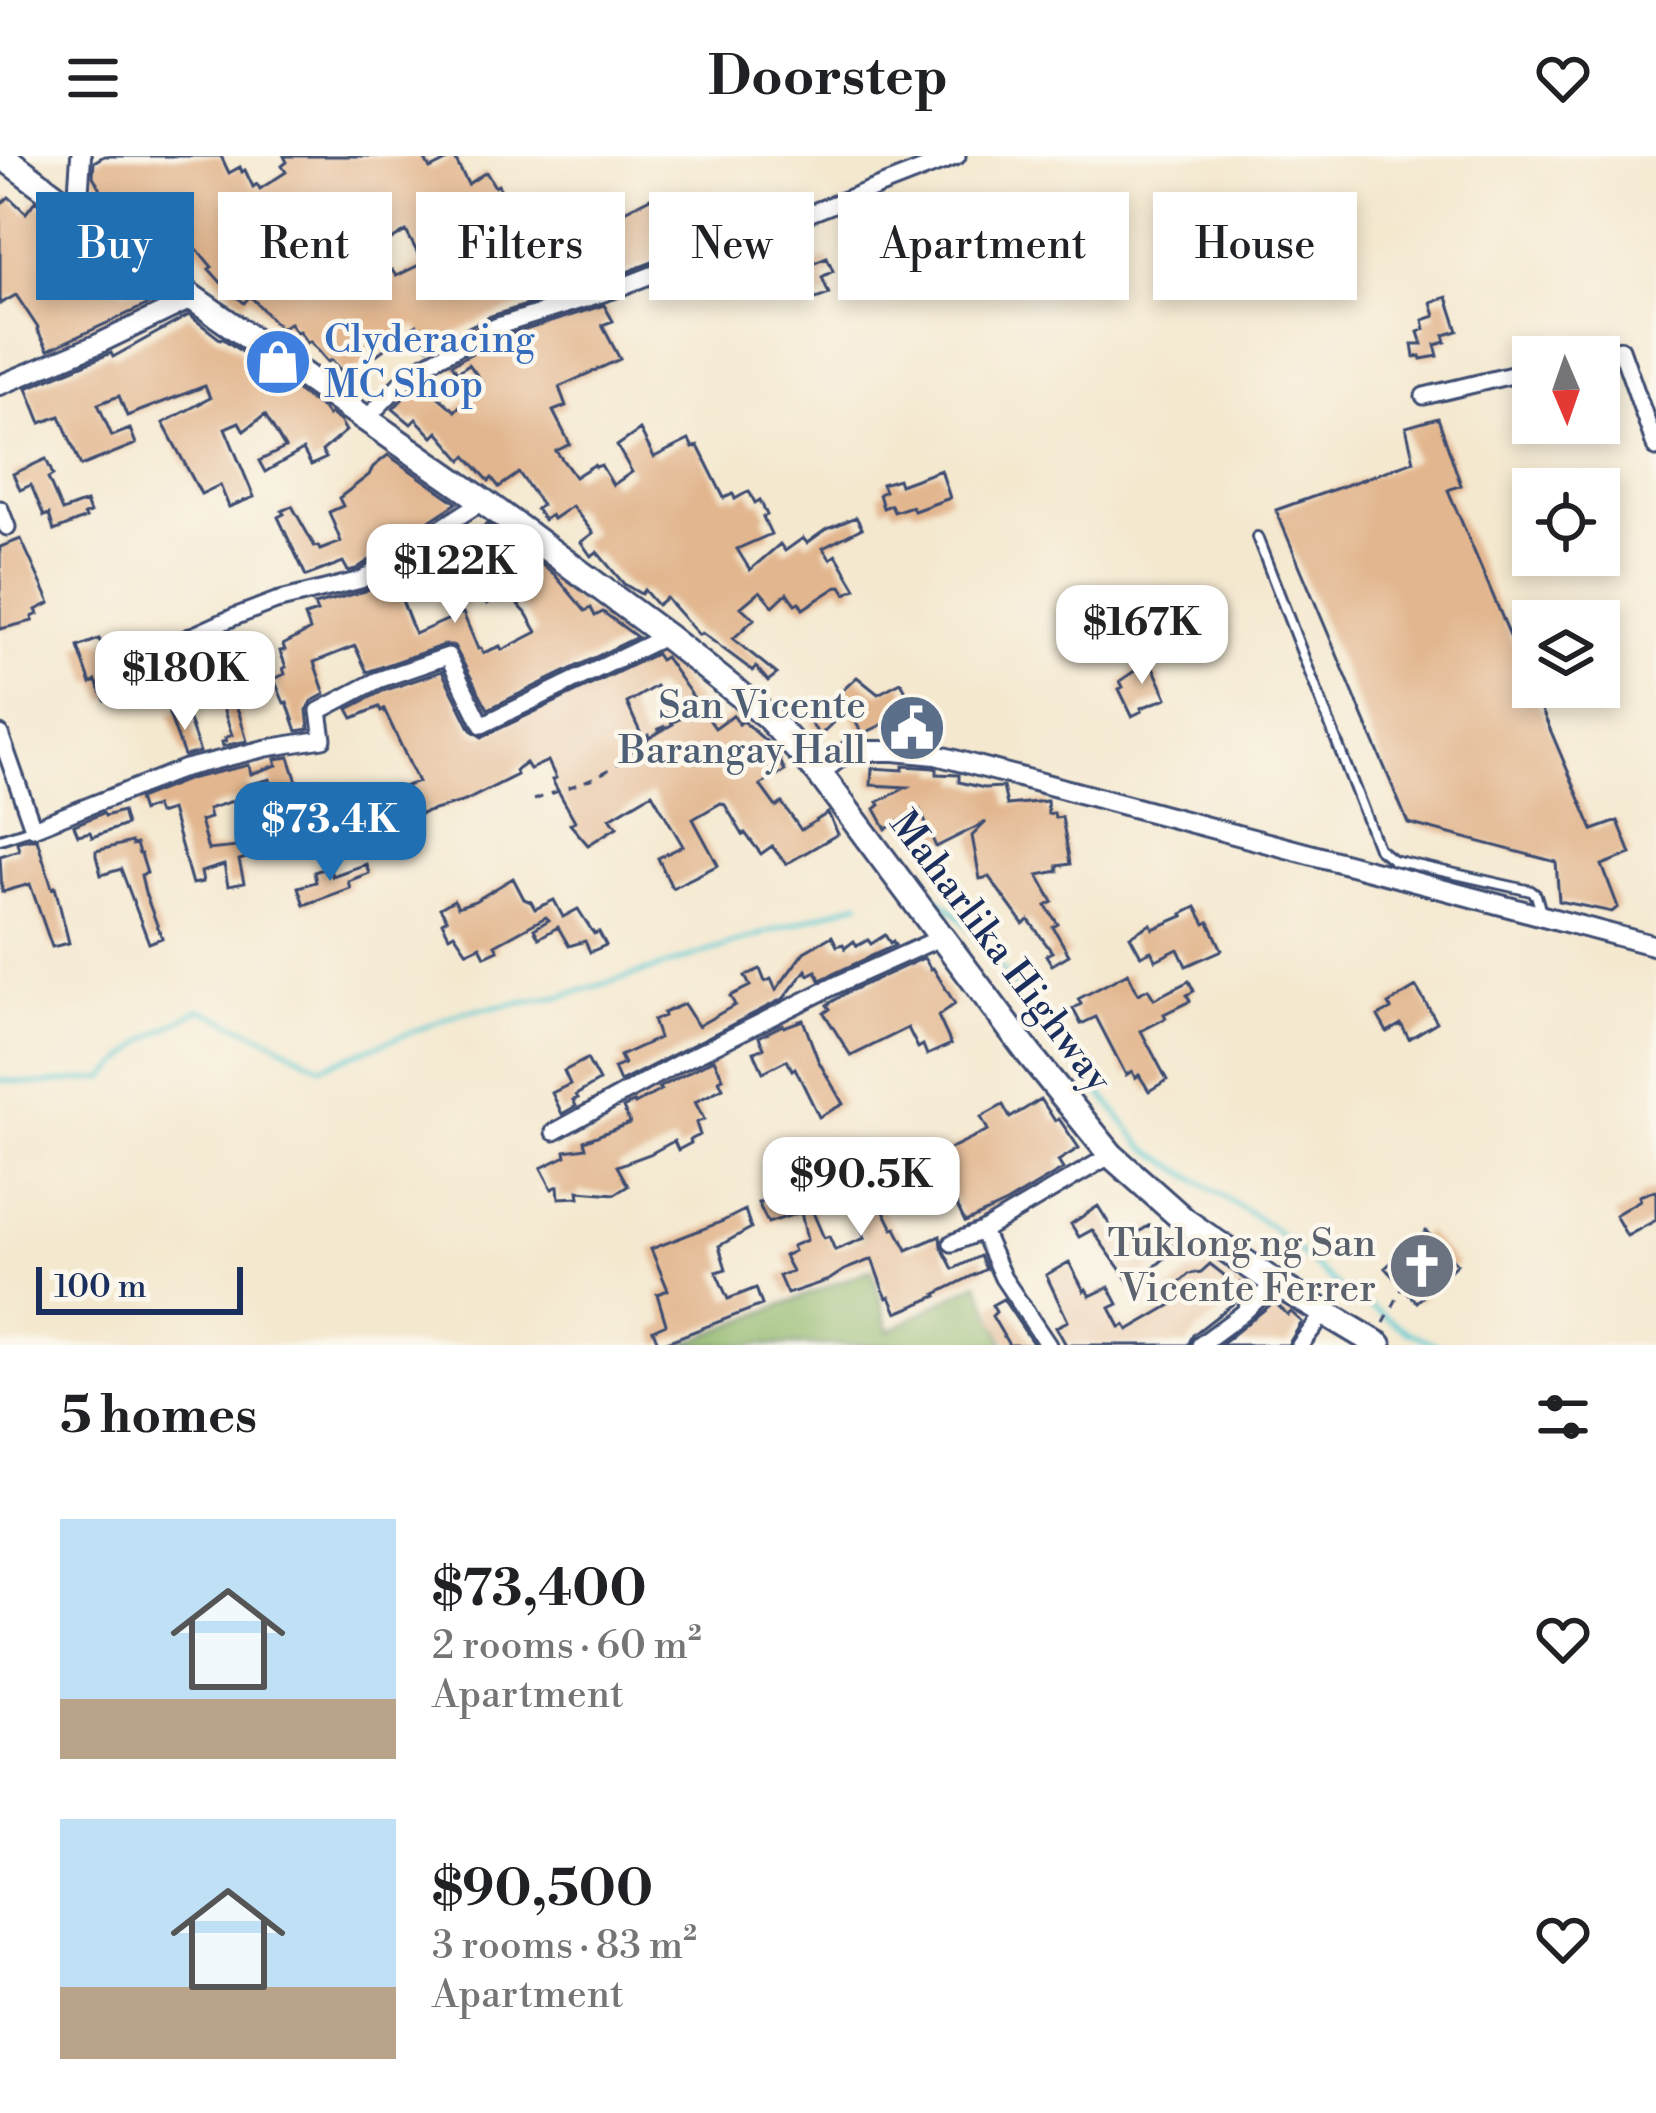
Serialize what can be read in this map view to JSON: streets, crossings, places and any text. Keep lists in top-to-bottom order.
{
  "streets": {
    "highway": ["Maharlika Highway"]
  },
  "places": {
    "shop": ["Clyderacing MC Shop"],
    "public building": ["San Vicente Barangay Hall"],
    "church": ["Tuklong ng San Vicente Ferrer"]
  },
  "scale_bar": "100 m",
  "north": "bottom",
  "page": {
    "header": "Doorstep",
    "chip": [
      "Buy",
      "Rent",
      "Filters",
      "New",
      "Apartment",
      "House"
    ],
    "price": [
      "$122K",
      "$167K",
      "$180K",
      "$73.4K",
      "$90.5K"
    ],
    "scale": "100 m",
    "heading": "5 homes",
    "list": [
      {
        "name": "$73,400",
        "note": "2 rooms · 60 m² · Apartment"
      },
      {
        "name": "$90,500",
        "note": "3 rooms · 83 m² · Apartment"
      }
    ]
  }
}
